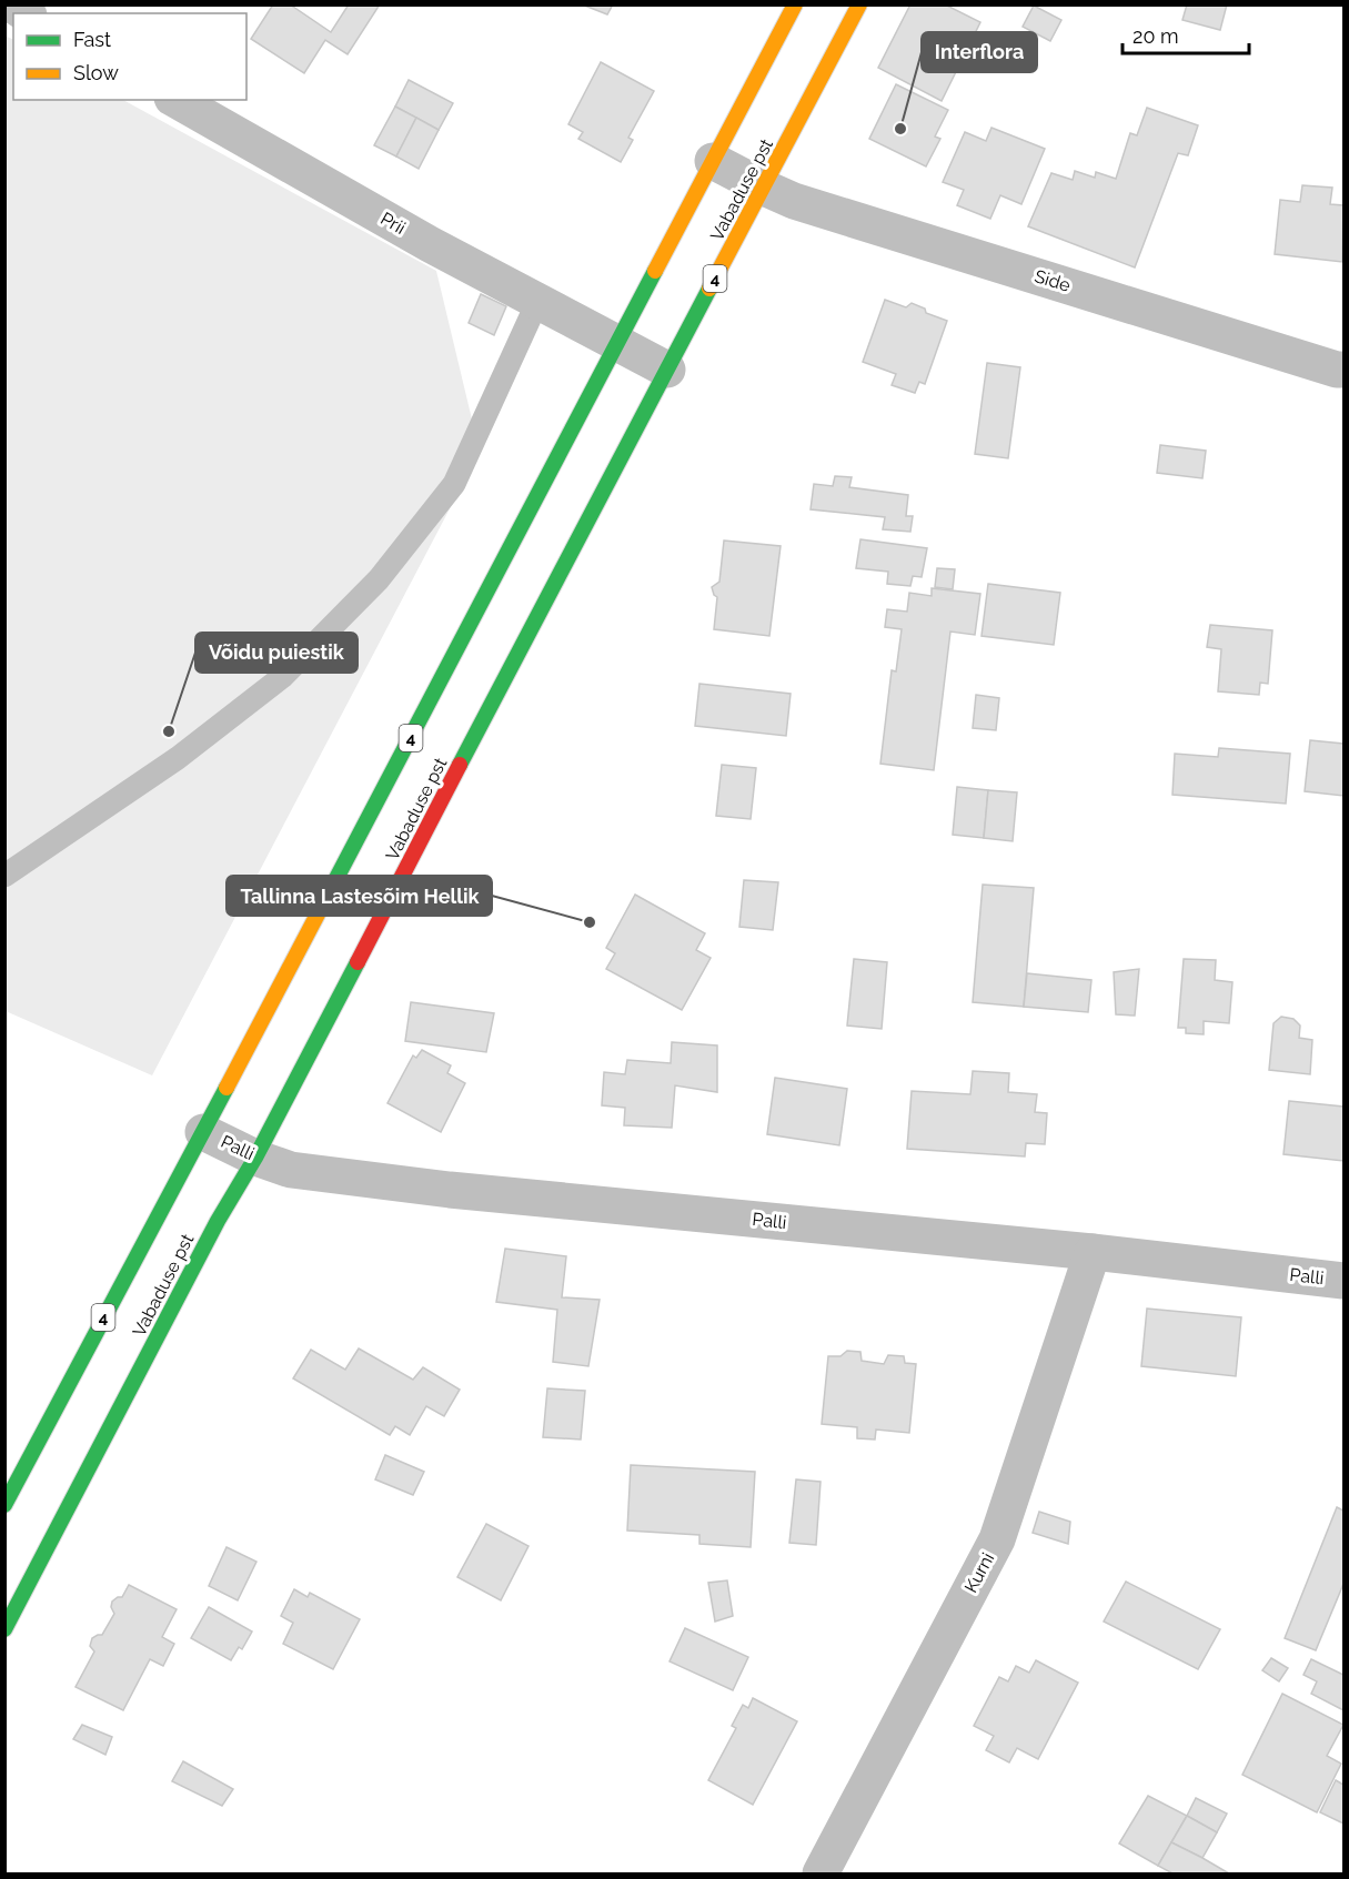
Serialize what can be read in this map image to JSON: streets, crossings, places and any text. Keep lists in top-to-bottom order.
{
  "streets": {
    "highway": ["Vabaduse pst", "4"],
    "street": [
      "Prii",
      "Side",
      "Palli",
      "Kurni"
    ]
  },
  "crossings": [
    ["Vabaduse pst", "Prii"],
    ["Vabaduse pst", "Side"],
    ["Vabaduse pst", "Palli"],
    ["Palli", "Kurni"]
  ],
  "places": ["Interflora", "Võidu puiestik", "Tallinna Lastesõim Hellik"],
  "legend": ["Fast", "Slow"],
  "scale_bar": "20 m"
}
